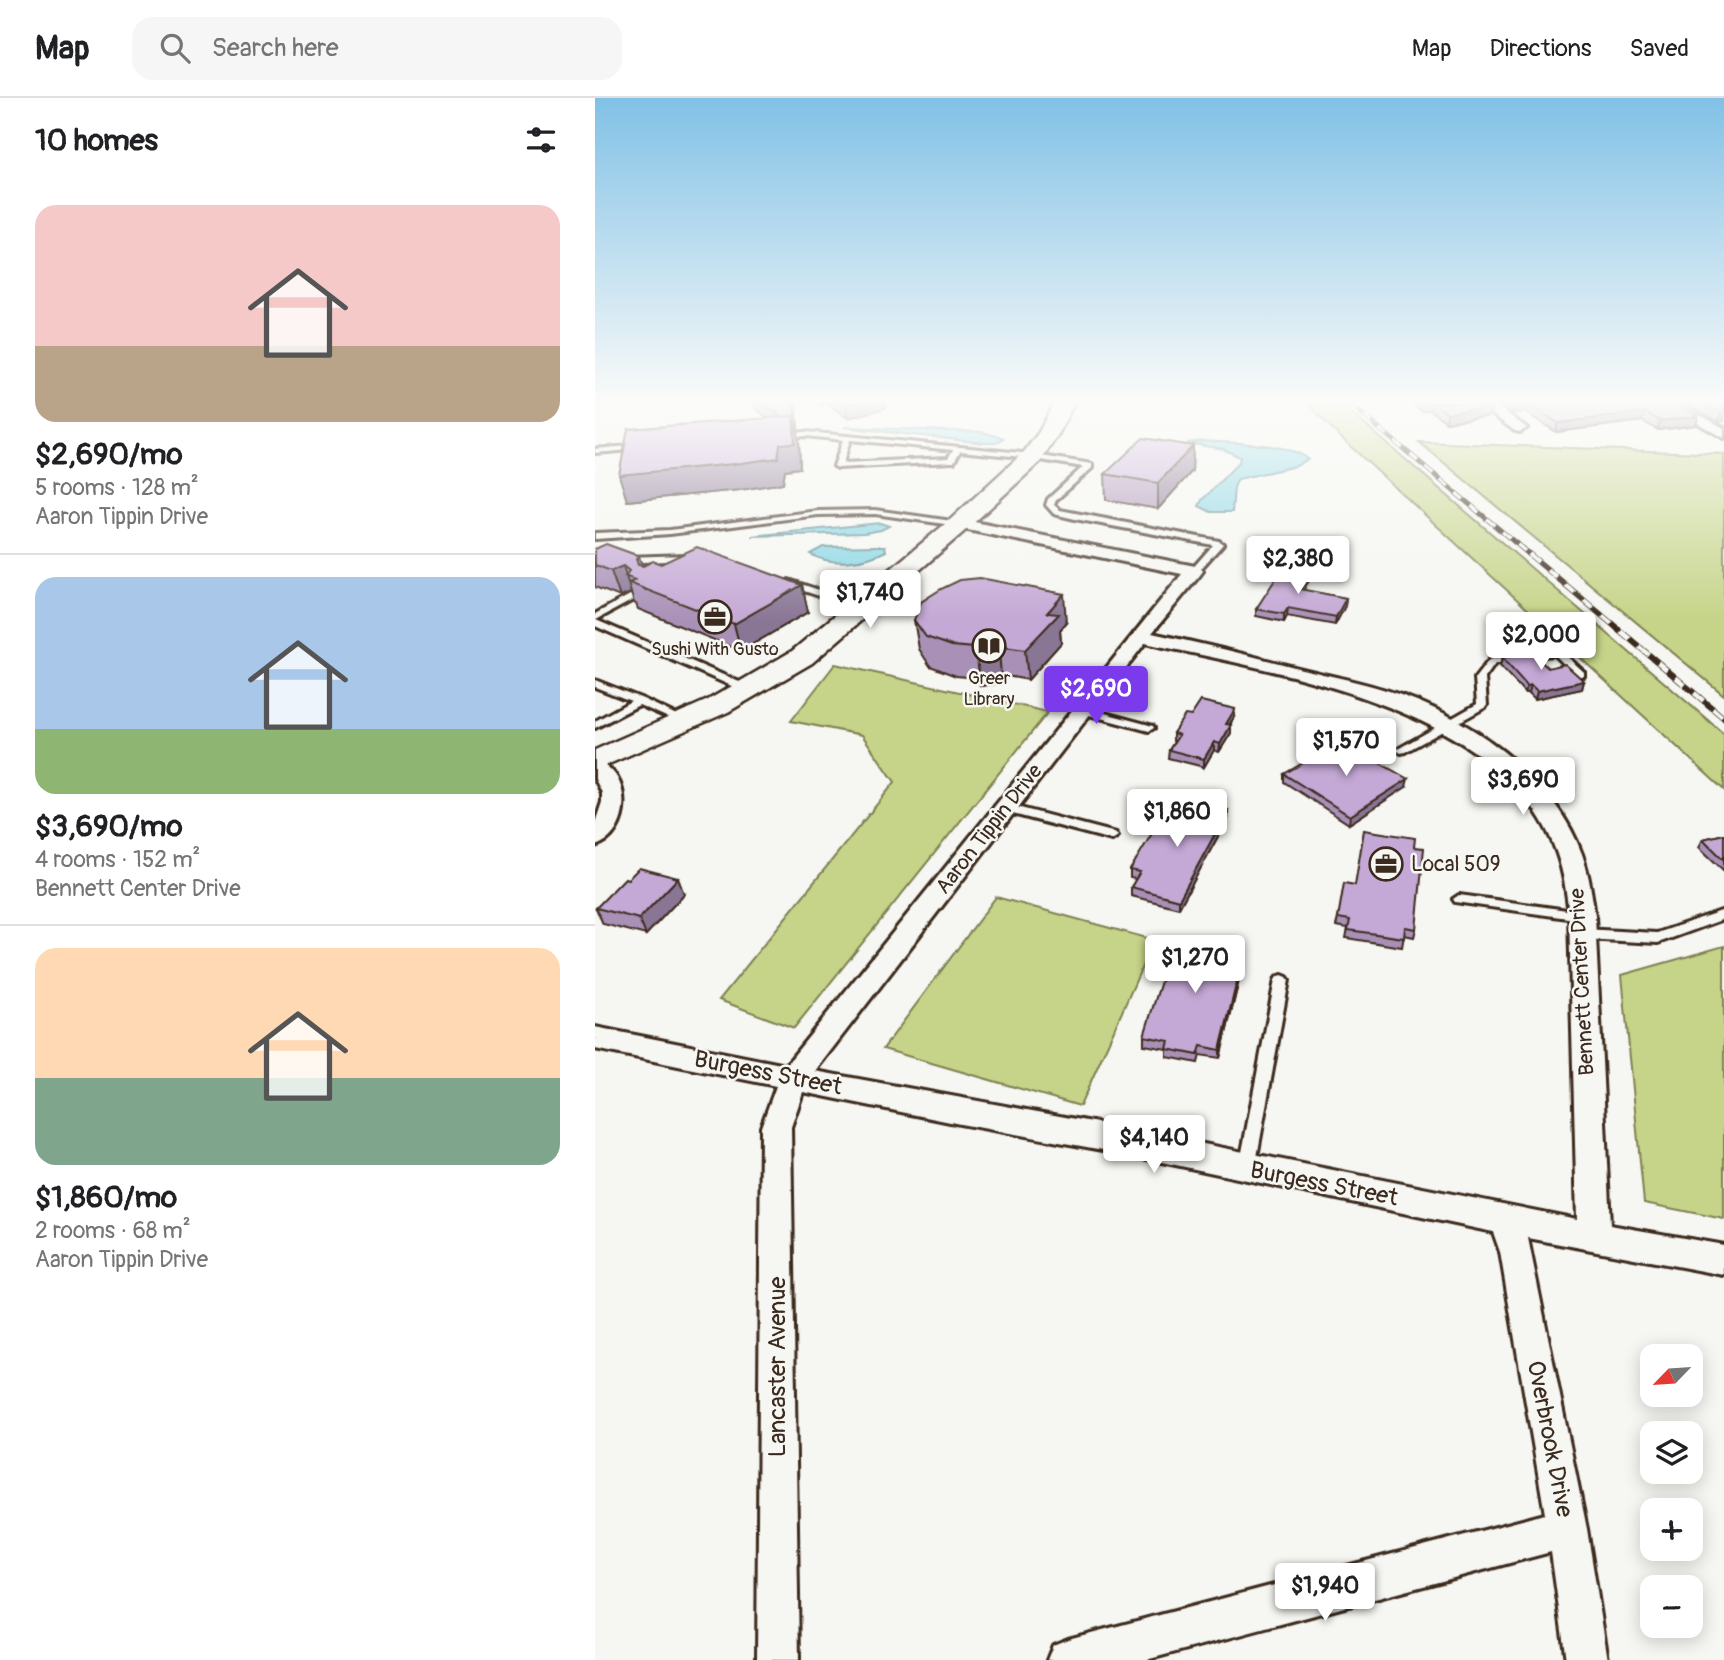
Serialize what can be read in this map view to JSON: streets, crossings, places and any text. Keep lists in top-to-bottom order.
{
  "streets": {
    "street": [
      "Aaron Tippin Drive",
      "Bennett Center Drive",
      "Burgess Street",
      "Lancaster Avenue",
      "Overbrook Drive"
    ]
  },
  "crossings": [
    ["Aaron Tippin Drive", "Bennett Center Drive"],
    ["Aaron Tippin Drive", "Burgess Street"],
    ["Aaron Tippin Drive", "Lancaster Avenue"],
    ["Bennett Center Drive", "Burgess Street"],
    ["Burgess Street", "Lancaster Avenue"],
    ["Burgess Street", "Overbrook Drive"]
  ],
  "places": {
    "office": ["Sushi With Gusto", "Local 509"],
    "library": ["Greer Library"]
  },
  "north": "bottom left",
  "page": {
    "header": "Map",
    "search": "Search here",
    "nav": ["Map", "Directions", "Saved"],
    "heading": "10 homes",
    "list": [
      {
        "name": "$2,690/mo",
        "note": "5 rooms · 128 m² · Aaron Tippin Drive"
      },
      {
        "name": "$3,690/mo",
        "note": "4 rooms · 152 m² · Bennett Center Drive"
      },
      {
        "name": "$1,860/mo",
        "note": "2 rooms · 68 m² · Aaron Tippin Drive"
      }
    ],
    "price": [
      "$2,380",
      "$1,740",
      "$2,000",
      "$2,690",
      "$1,570",
      "$3,690",
      "$1,860",
      "$1,270",
      "$4,140",
      "$1,940"
    ],
    "map_buttons": ["+", "−"]
  }
}
